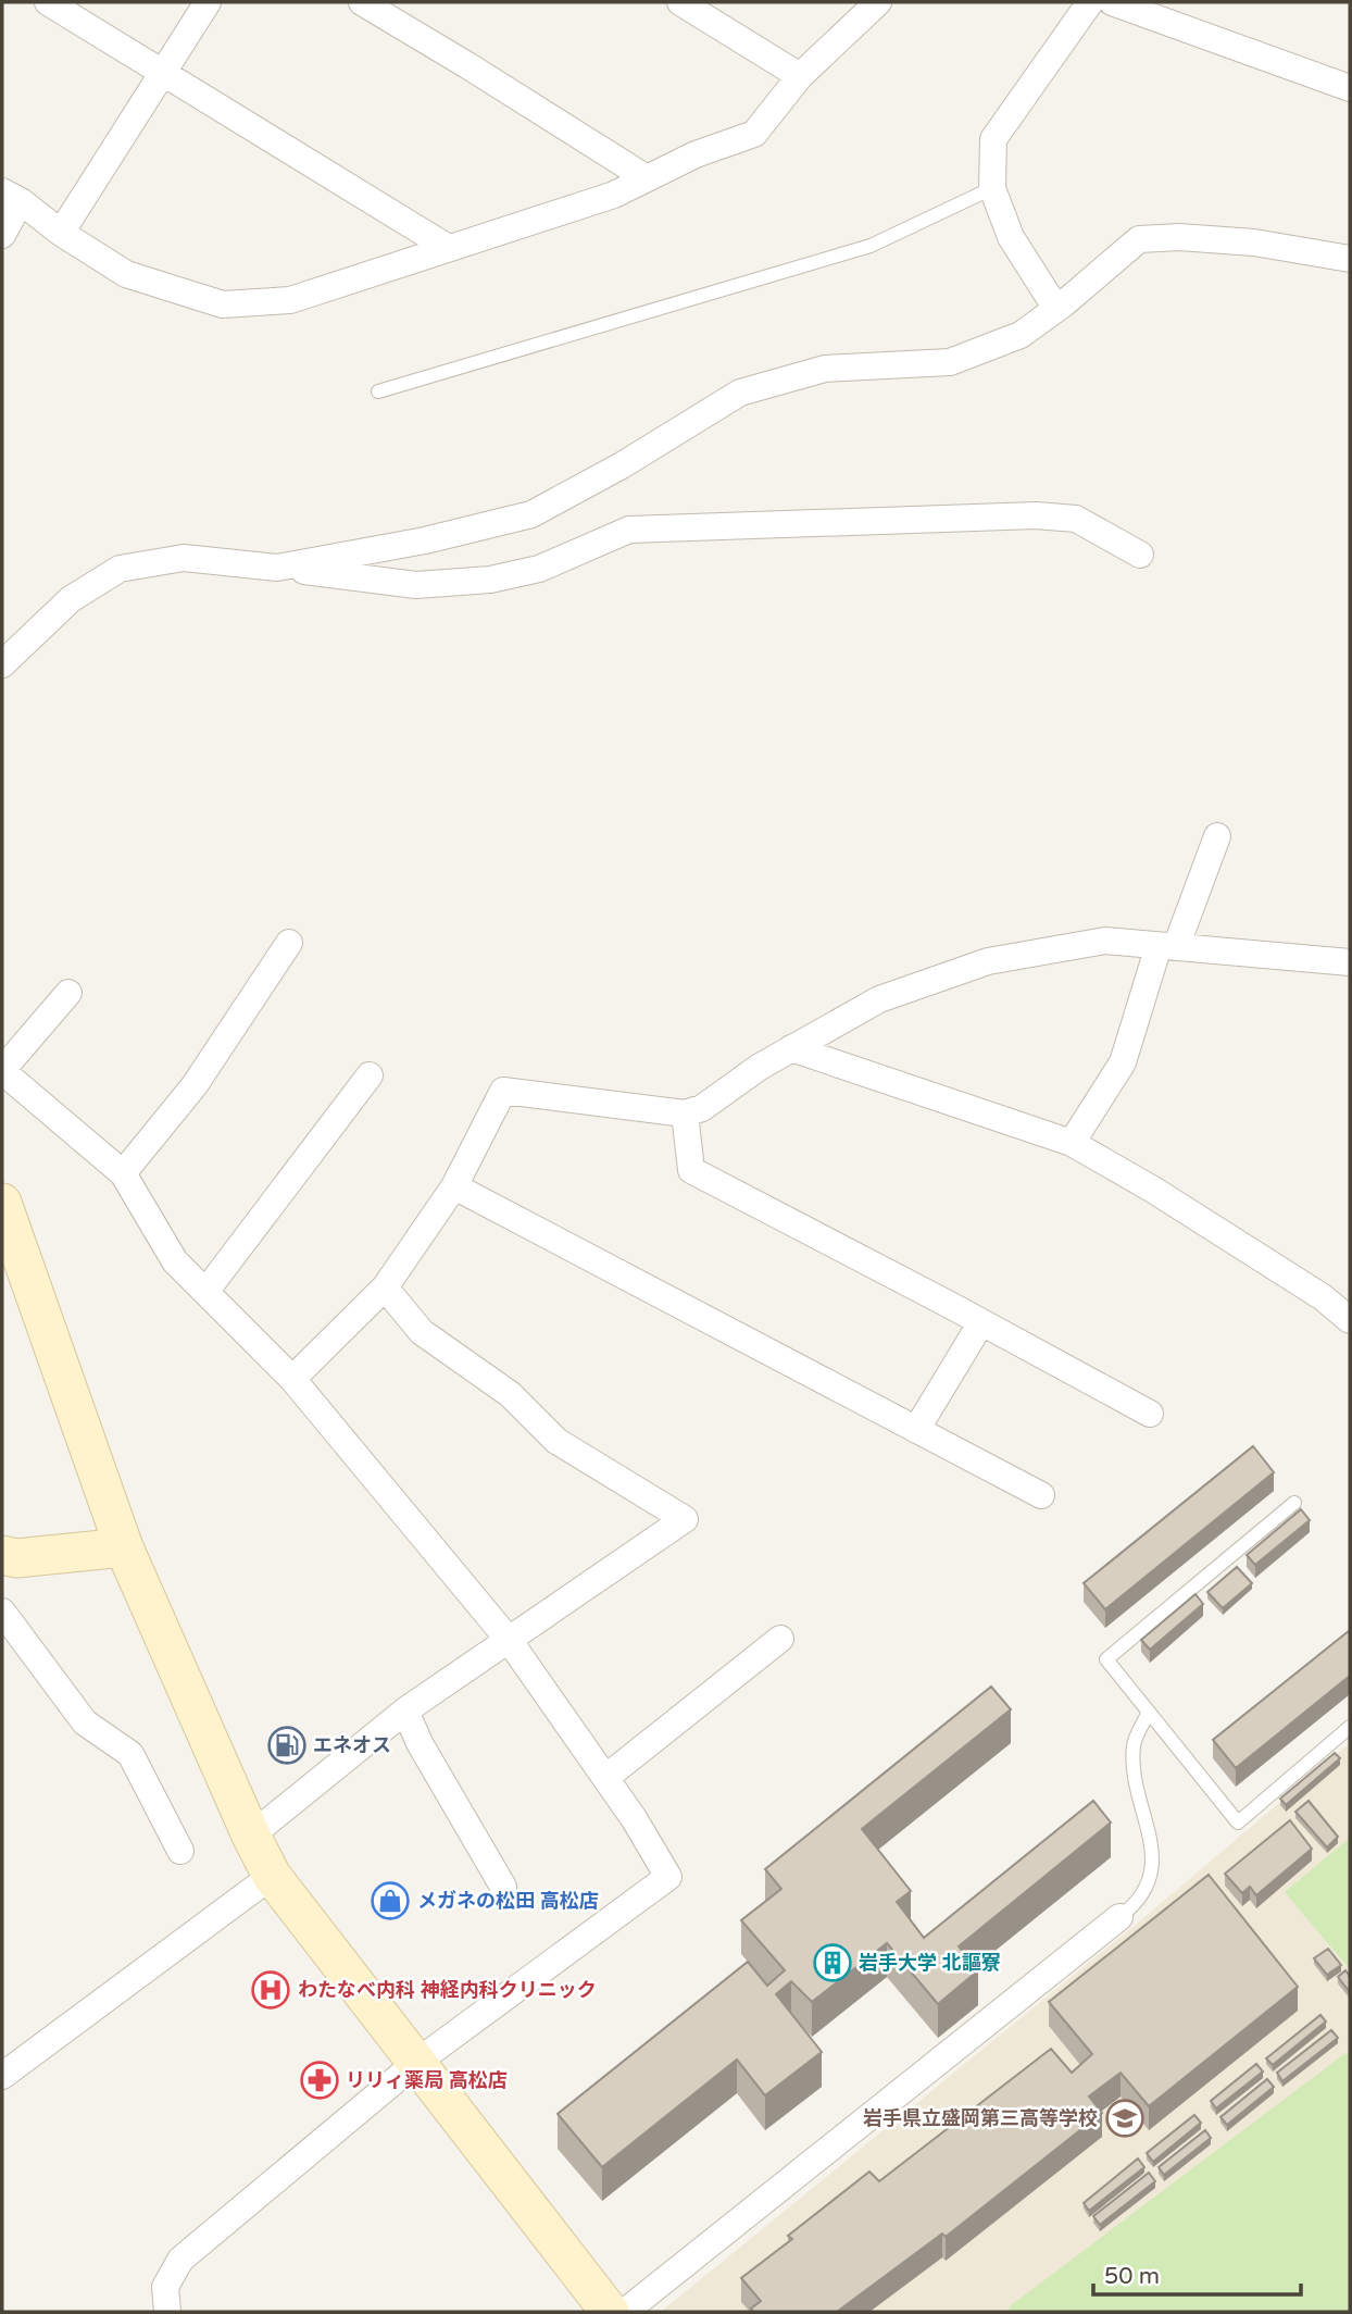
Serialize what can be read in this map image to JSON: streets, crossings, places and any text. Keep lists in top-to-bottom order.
{
  "places": {
    "fuel station": ["エネオス"],
    "shop": ["メガネの松田 高松店"],
    "building": ["岩手大学 北謳寮"],
    "hospital": ["わたなべ内科 神経内科クリニック"],
    "pharmacy": ["リリィ薬局 高松店"],
    "school or university": ["岩手県立盛岡第三高等学校"]
  },
  "scale_bar": "50 m"
}
